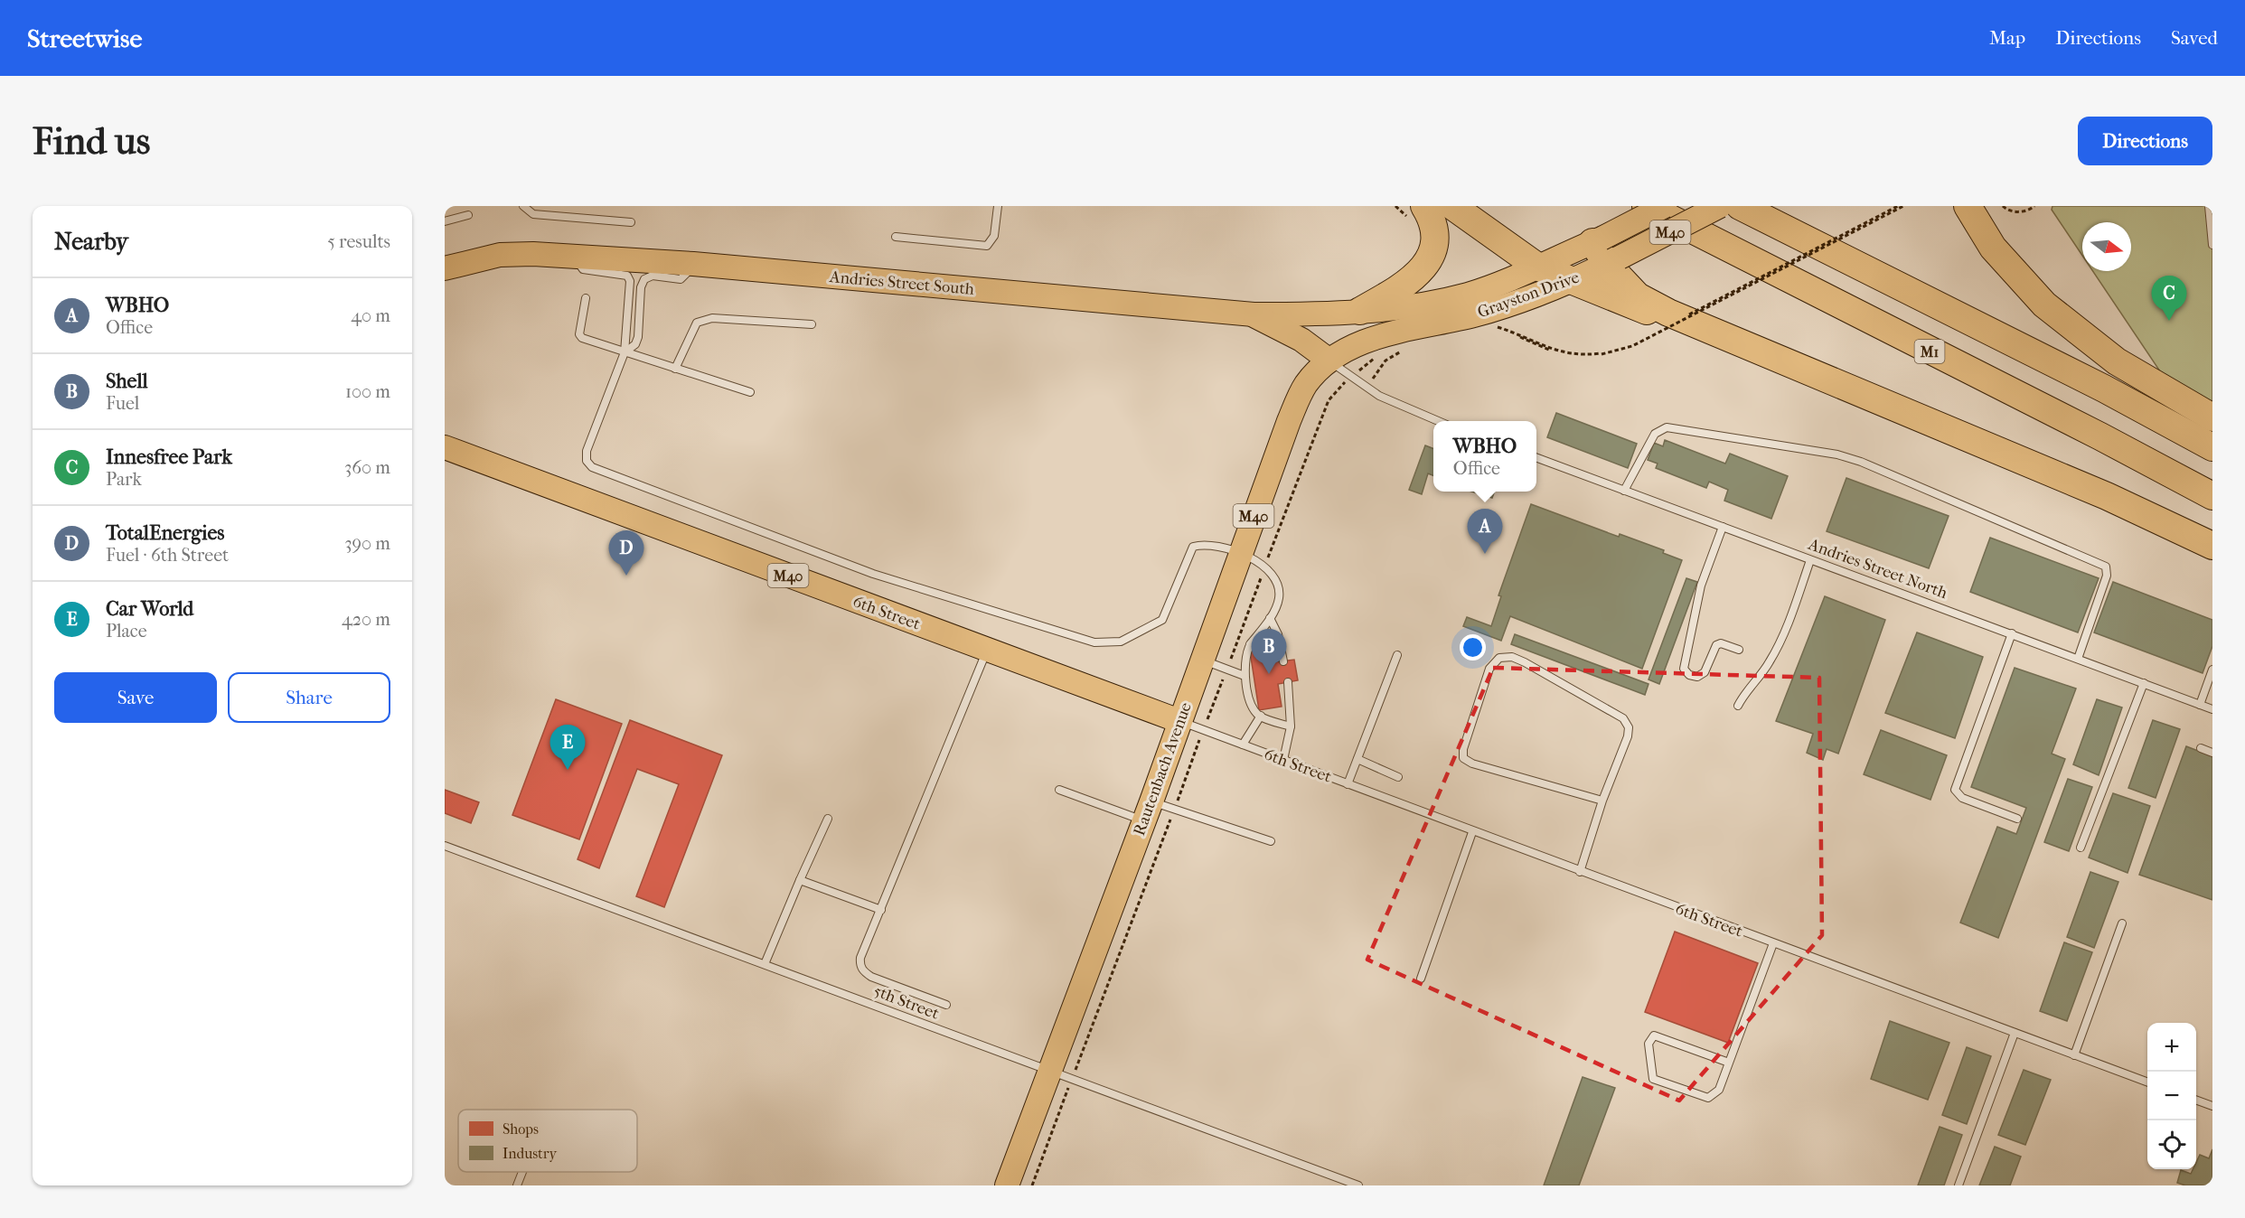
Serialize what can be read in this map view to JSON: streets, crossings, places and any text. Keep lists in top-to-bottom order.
{
  "streets": {
    "highway": ["M1"],
    "main road": [
      "M40",
      "Andries Street South",
      "Grayston Drive",
      "6th Street",
      "Rautenbach Avenue"
    ],
    "lane": ["Andries Street North", "5th Street"]
  },
  "crossings": [
    ["Andries Street South", "Grayston Drive"],
    ["Grayston Drive", "Rautenbach Avenue"],
    ["6th Street", "Rautenbach Avenue"],
    ["Rautenbach Avenue", "5th Street"]
  ],
  "legend": ["Shops", "Industry"],
  "north": "right",
  "page": {
    "header": "Streetwise",
    "nav": ["Map", "Directions", "Saved"],
    "buttons": [
      "Directions",
      ["Save", "Share"]
    ],
    "title": "Find us",
    "heading": ["Nearby", "5 results"],
    "pins": [
      "C",
      "A",
      "D",
      "B",
      "E"
    ],
    "list": [
      {
        "mark": "A",
        "name": "WBHO",
        "note": "Office",
        "value": "40 m"
      },
      {
        "mark": "B",
        "name": "Shell",
        "note": "Fuel",
        "value": "100 m"
      },
      {
        "mark": "C",
        "name": "Innesfree Park",
        "note": "Park",
        "value": "360 m"
      },
      {
        "mark": "D",
        "name": "TotalEnergies",
        "note": "Fuel · 6th Street",
        "value": "390 m"
      },
      {
        "mark": "E",
        "name": "Car World",
        "note": "Place",
        "value": "420 m"
      }
    ],
    "popup": ["WBHO", "Office"],
    "map_buttons": ["+", "−"]
  }
}
